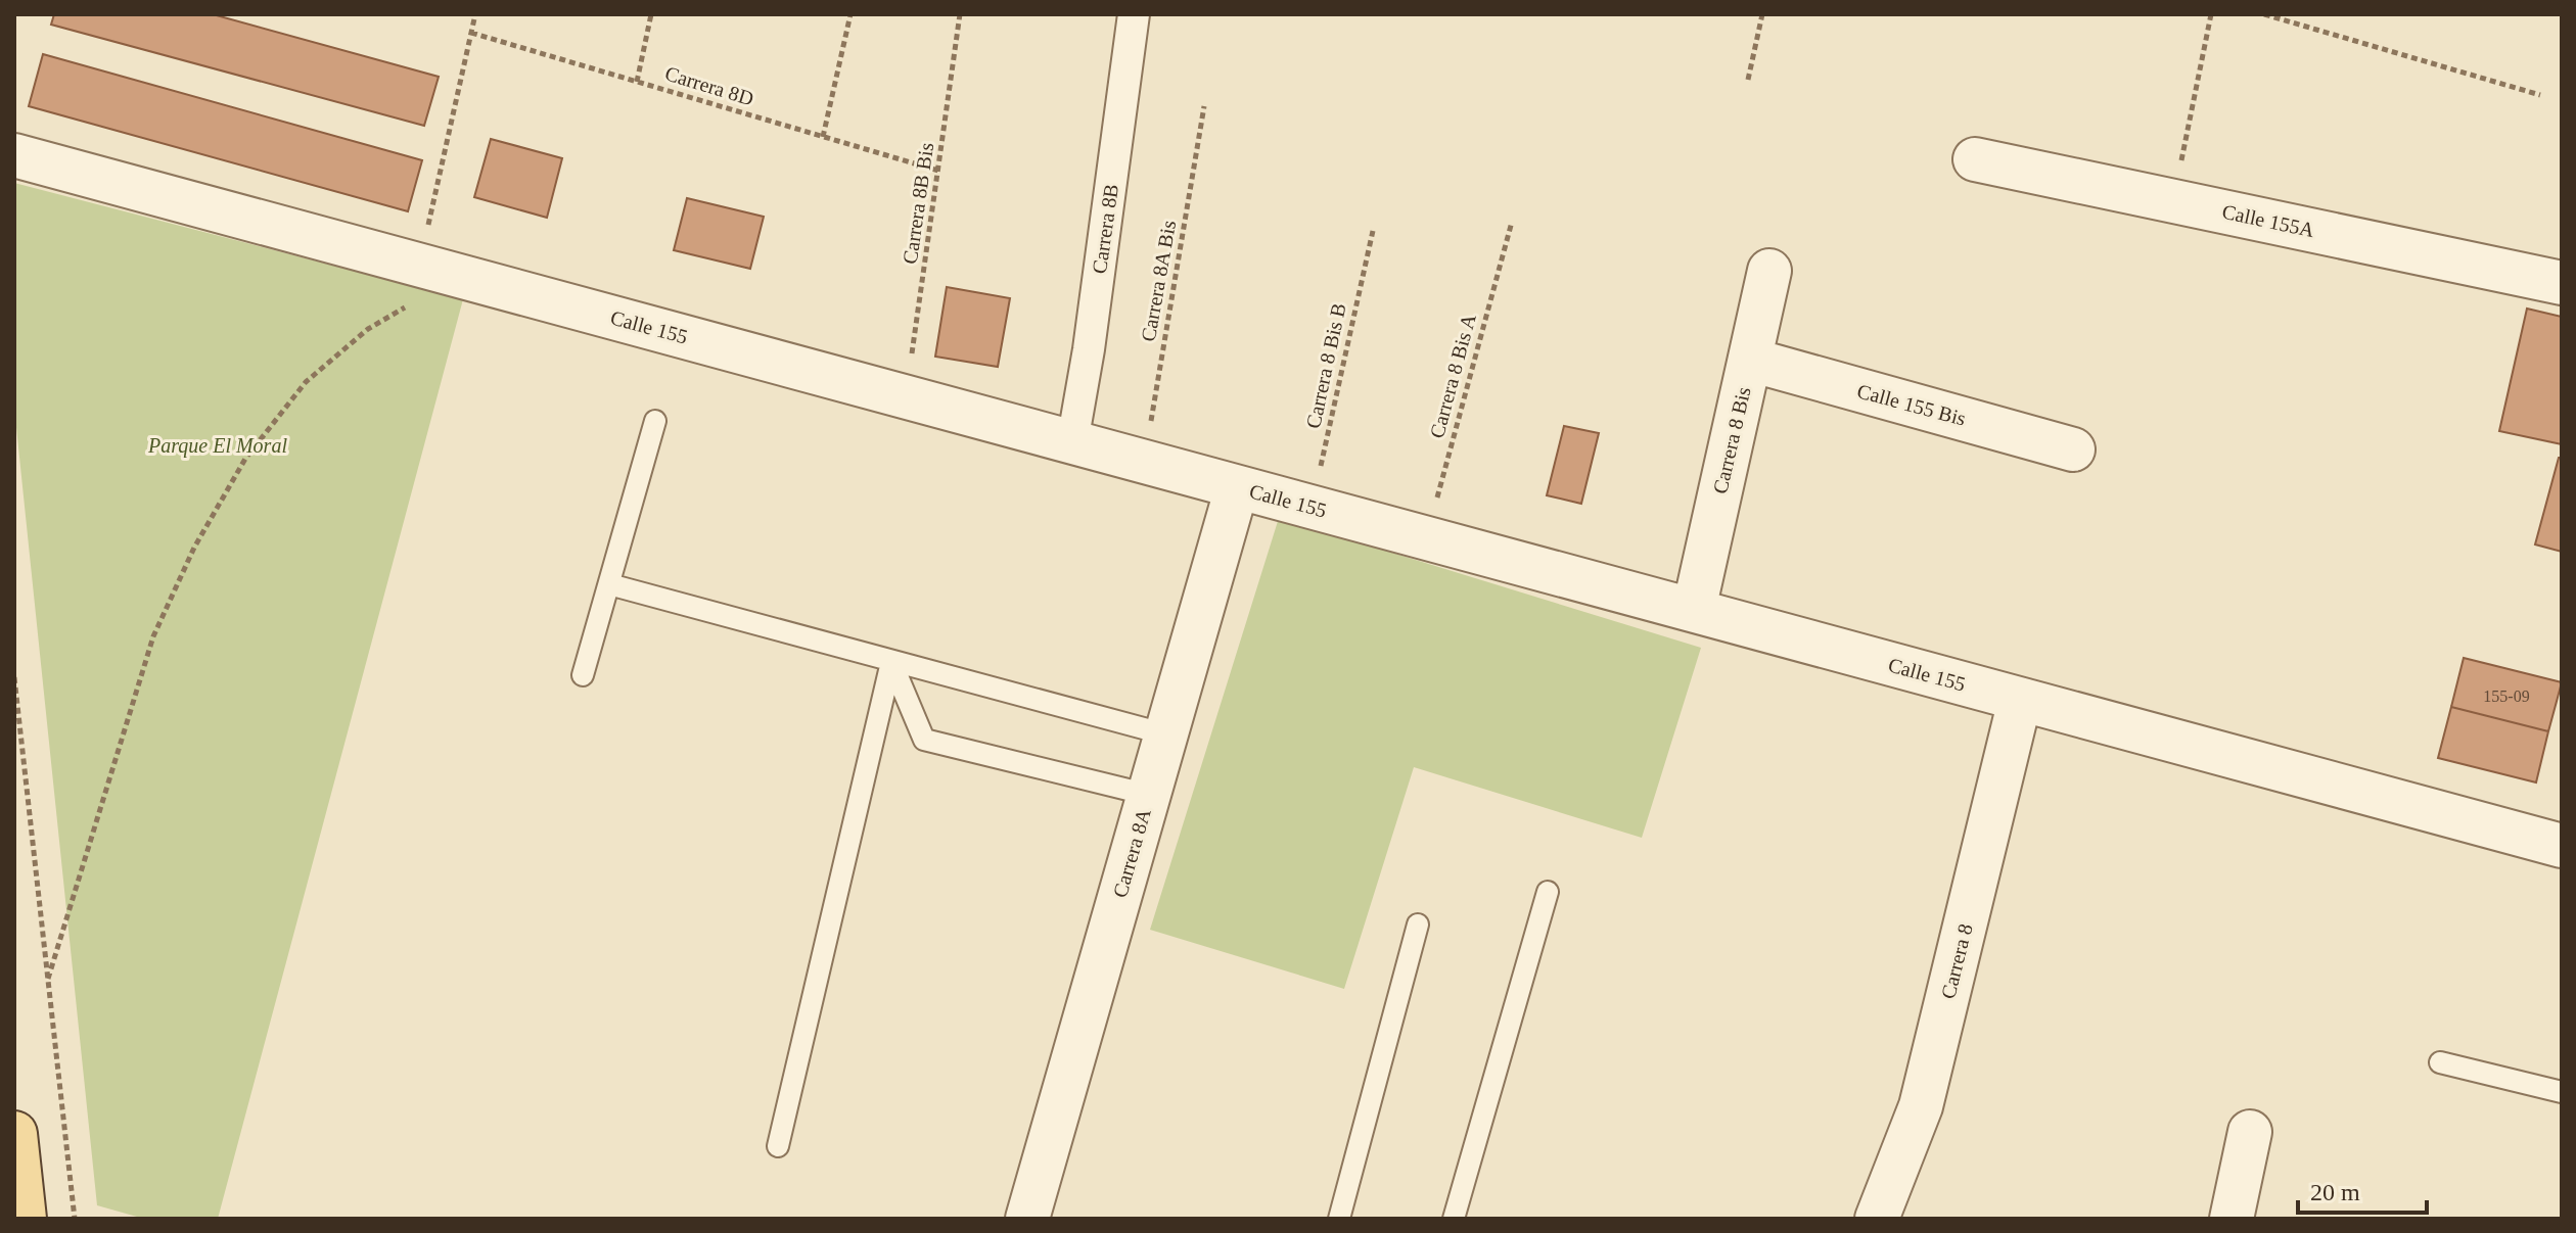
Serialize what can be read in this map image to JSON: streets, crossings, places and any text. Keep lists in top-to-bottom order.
{
  "streets": {
    "street": [
      "Calle 155A",
      "Carrera 8B",
      "Calle 155",
      "Calle 155 Bis",
      "Carrera 8 Bis",
      "Carrera 8A",
      "Carrera 8"
    ],
    "path": [
      "Carrera 8D",
      "Carrera 8B Bis",
      "Carrera 8A Bis",
      "Carrera 8 Bis B",
      "Carrera 8 Bis A"
    ]
  },
  "crossings": [
    ["Carrera 8D", "Carrera 8B Bis"],
    ["Carrera 8B Bis", "Calle 155"],
    ["Carrera 8B", "Calle 155"],
    ["Carrera 8A Bis", "Calle 155"],
    ["Calle 155", "Carrera 8 Bis B"],
    ["Calle 155", "Carrera 8 Bis A"],
    ["Calle 155", "Carrera 8 Bis"],
    ["Calle 155", "Carrera 8A"],
    ["Calle 155", "Carrera 8"],
    ["Calle 155 Bis", "Carrera 8 Bis"]
  ],
  "parks": ["Parque El Moral"],
  "house_numbers": ["155-09"],
  "scale_bar": "20 m"
}
